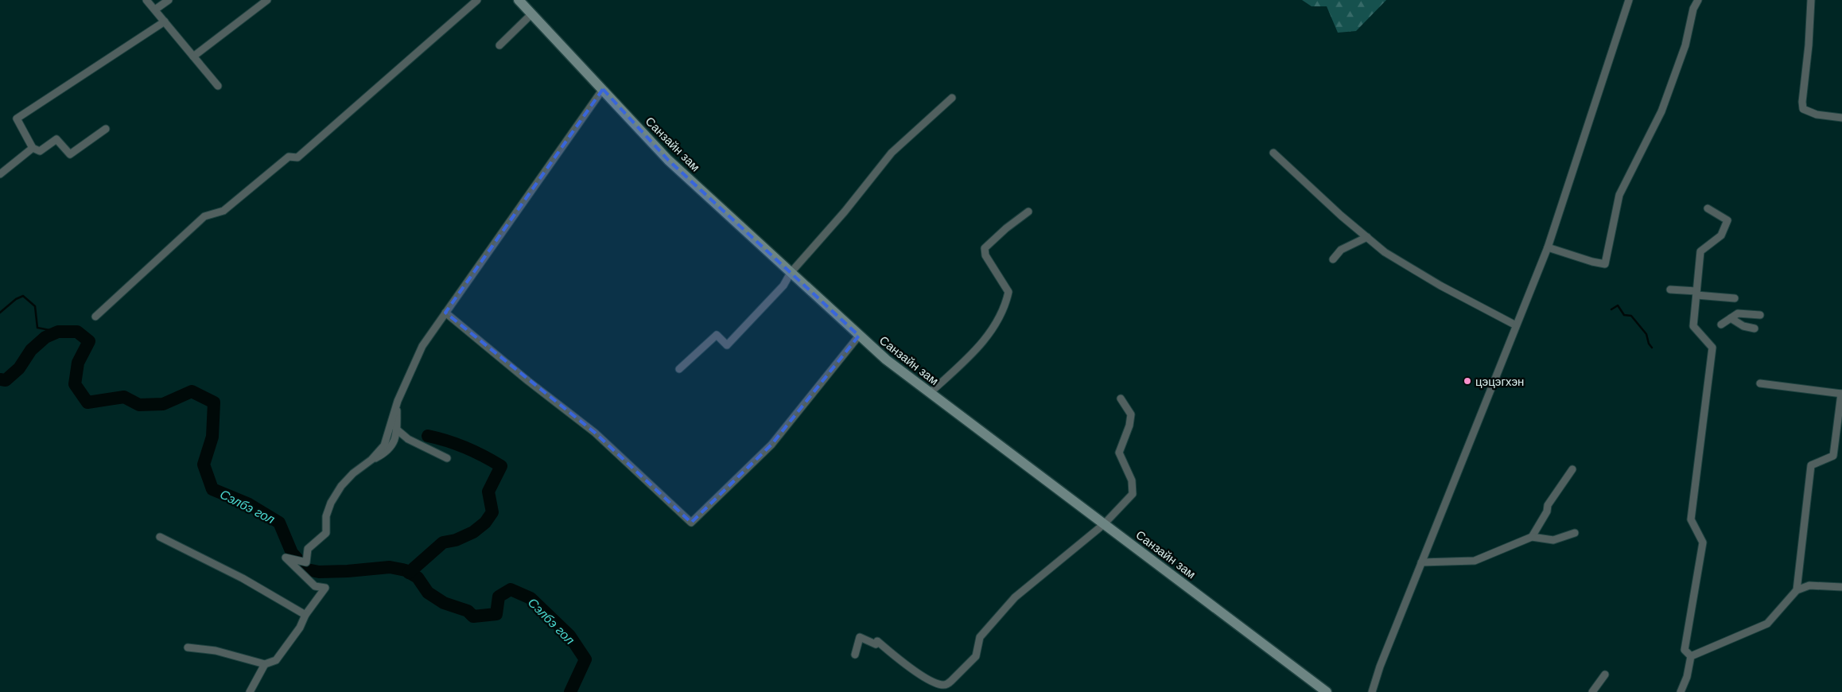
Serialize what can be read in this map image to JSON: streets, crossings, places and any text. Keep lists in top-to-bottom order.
{
  "streets": {
    "main road": ["Санзайн зам"]
  },
  "water": ["Сэлбэ гол"],
  "places": ["цэцэгхэн"]
}
